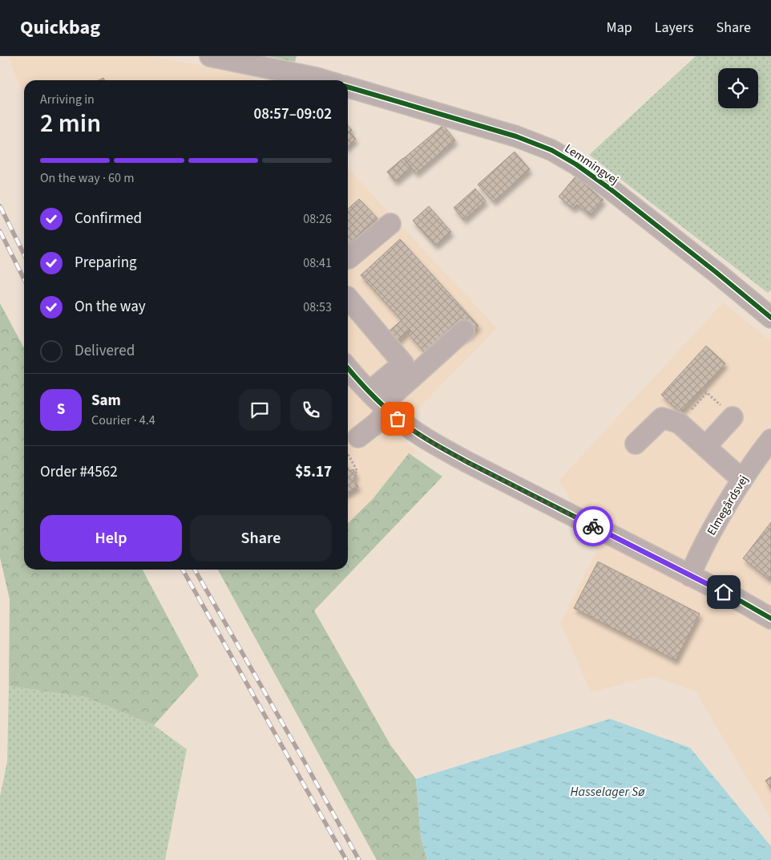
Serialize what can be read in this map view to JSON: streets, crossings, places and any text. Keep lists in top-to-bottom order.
{
  "streets": {
    "street": ["Lemmingvej", "Elmegårdsvej"]
  },
  "water": ["Hasselager Sø"],
  "page": {
    "header": "Quickbag",
    "nav": ["Map", "Layers", "Share"],
    "heading": ["2 min", "Arriving in", "08:57–09:02"],
    "panel": [
      "Sam",
      "Courier · 4.4",
      "Order #4562",
      "$5.17"
    ],
    "bar": "On the way · 60 m",
    "list": [
      ["Confirmed", "08:26"],
      ["Preparing", "08:41"],
      ["On the way", "08:53"],
      "Delivered"
    ],
    "round": "S",
    "buttons": ["Help", "Share"]
  }
}
